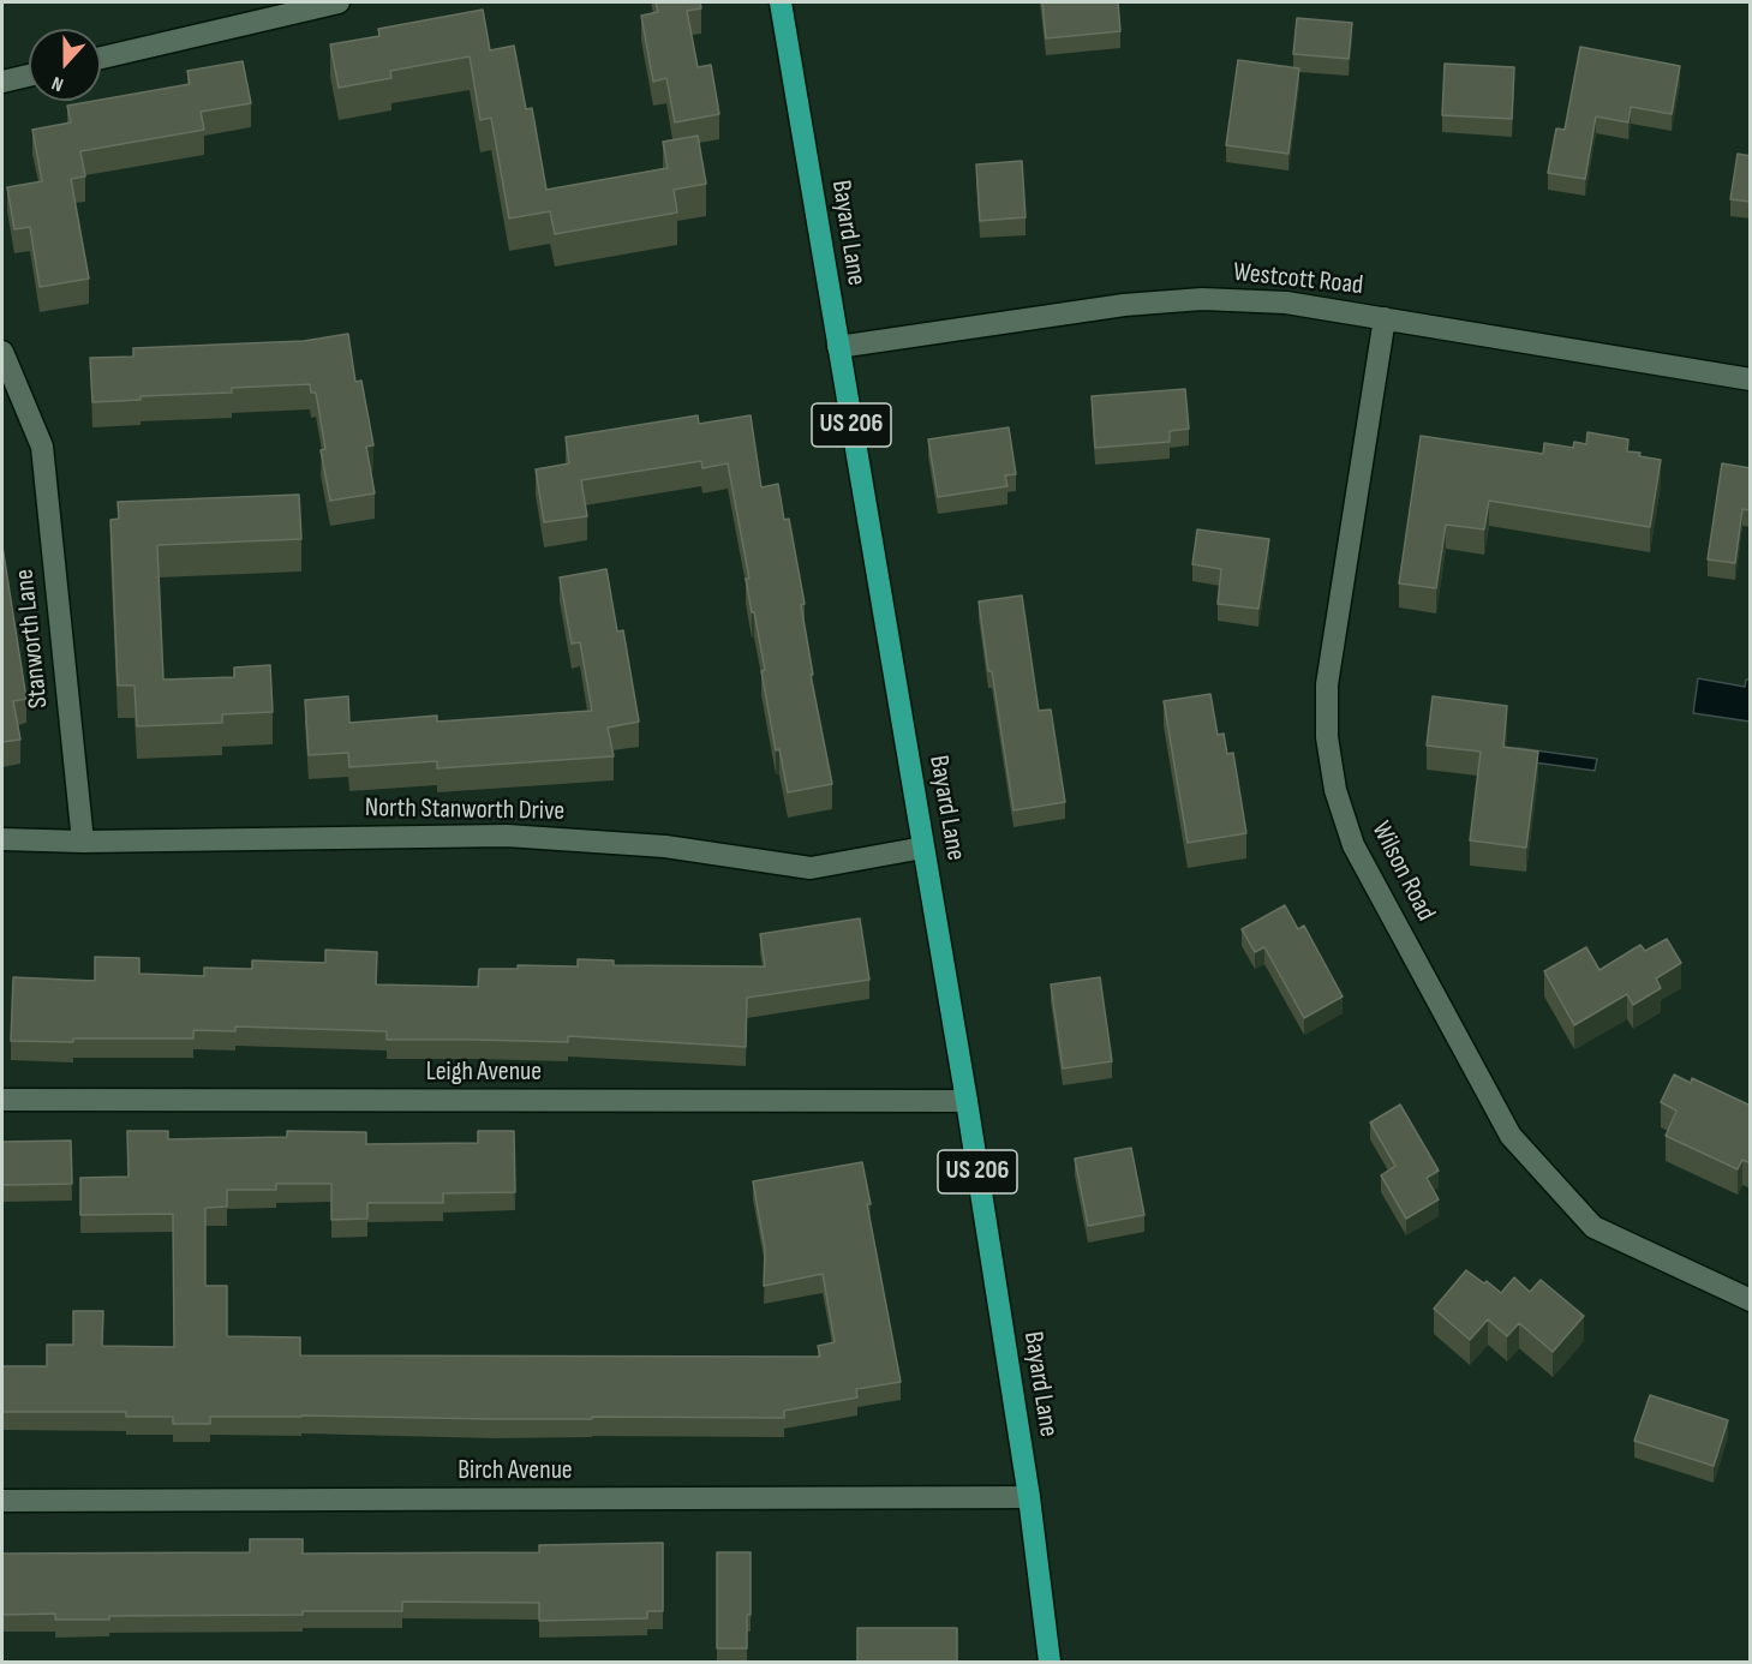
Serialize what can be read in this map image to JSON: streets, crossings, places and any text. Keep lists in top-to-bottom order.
{
  "streets": {
    "highway": ["Bayard Lane", "US 206"],
    "street": [
      "Westcott Road",
      "Stanworth Lane",
      "North Stanworth Drive",
      "Wilson Road",
      "Leigh Avenue",
      "Birch Avenue"
    ]
  },
  "crossings": [
    ["Bayard Lane", "Westcott Road"],
    ["Bayard Lane", "North Stanworth Drive"],
    ["Bayard Lane", "Leigh Avenue"],
    ["Bayard Lane", "Birch Avenue"],
    ["Westcott Road", "Wilson Road"],
    ["Stanworth Lane", "North Stanworth Drive"]
  ],
  "north": "bottom"
}
